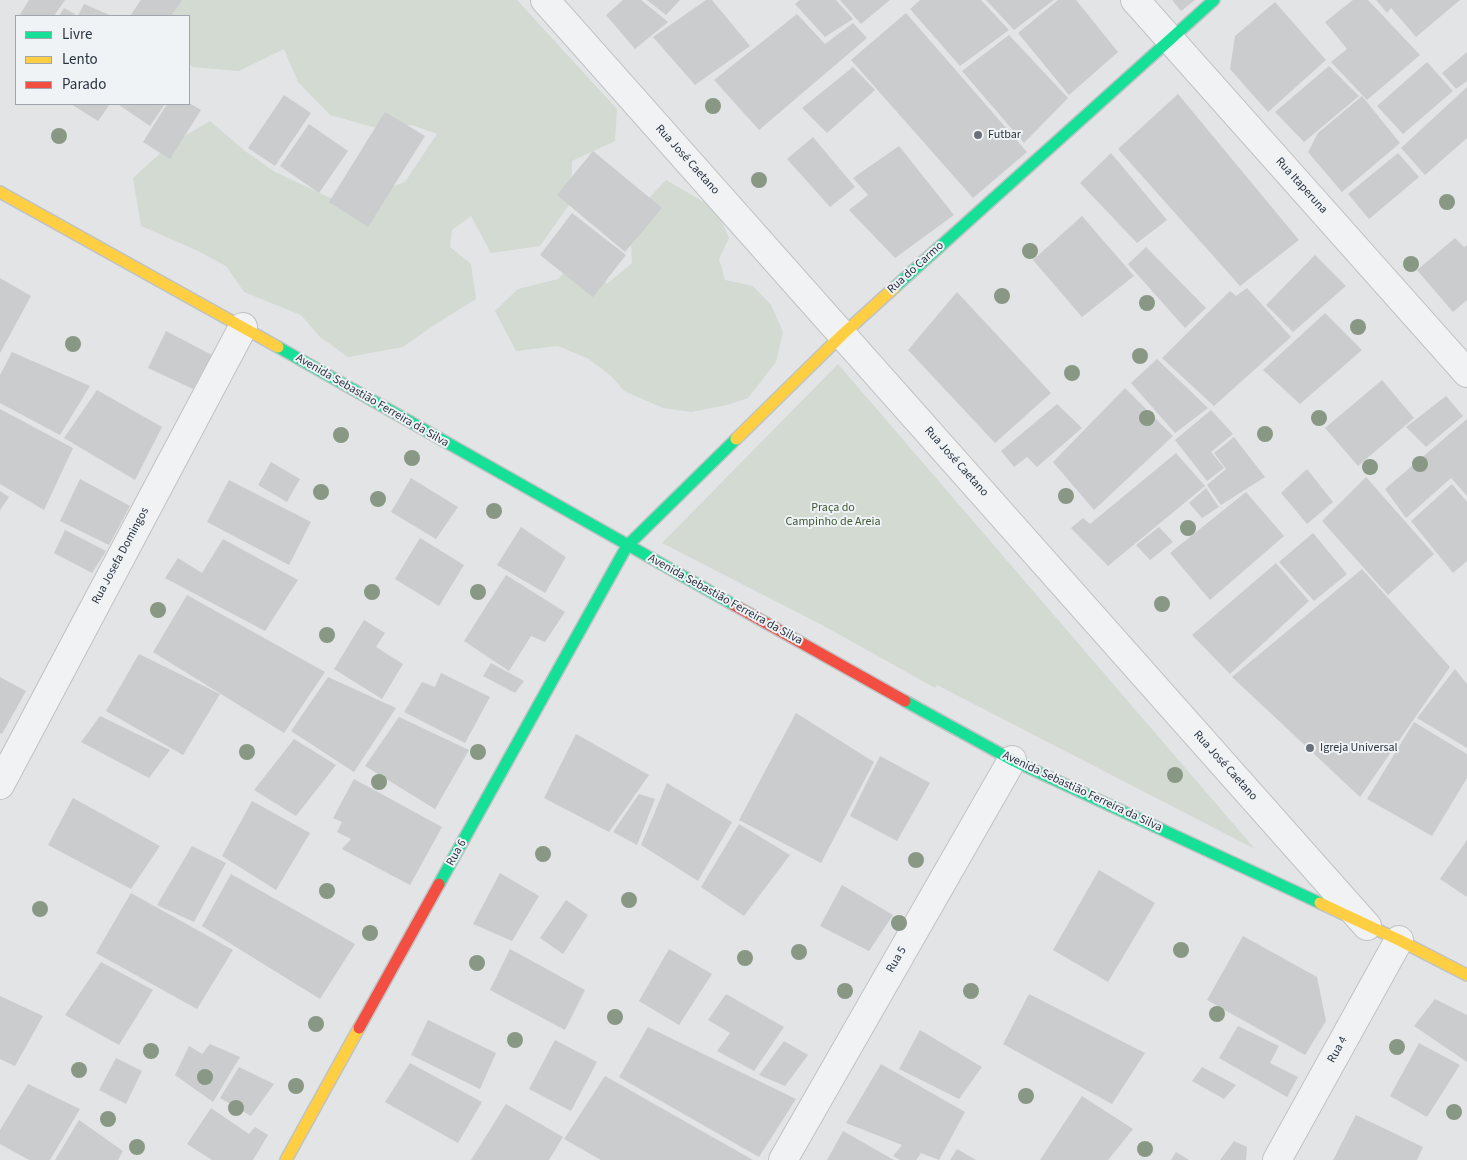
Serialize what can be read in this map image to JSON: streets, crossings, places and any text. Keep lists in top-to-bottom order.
{
  "streets": {
    "street": [
      "Rua José Caetano",
      "Rua Itaperuna",
      "Rua do Carmo",
      "Avenida Sebastião Ferreira da Silva",
      "Rua Josefa Domingos",
      "Rua 6",
      "Rua 5",
      "Rua 4"
    ]
  },
  "crossings": [
    ["Rua José Caetano", "Rua do Carmo"],
    ["Rua José Caetano", "Avenida Sebastião Ferreira da Silva"],
    ["Rua Itaperuna", "Rua do Carmo"],
    ["Rua do Carmo", "Avenida Sebastião Ferreira da Silva"],
    ["Rua do Carmo", "Rua 6"],
    ["Avenida Sebastião Ferreira da Silva", "Rua Josefa Domingos"],
    ["Avenida Sebastião Ferreira da Silva", "Rua 6"],
    ["Avenida Sebastião Ferreira da Silva", "Rua 5"],
    ["Avenida Sebastião Ferreira da Silva", "Rua 4"]
  ],
  "parks": ["Praça do Campinho de Areia"],
  "places": ["Futbar", "Igreja Universal"],
  "legend": ["Livre", "Lento", "Parado"]
}
